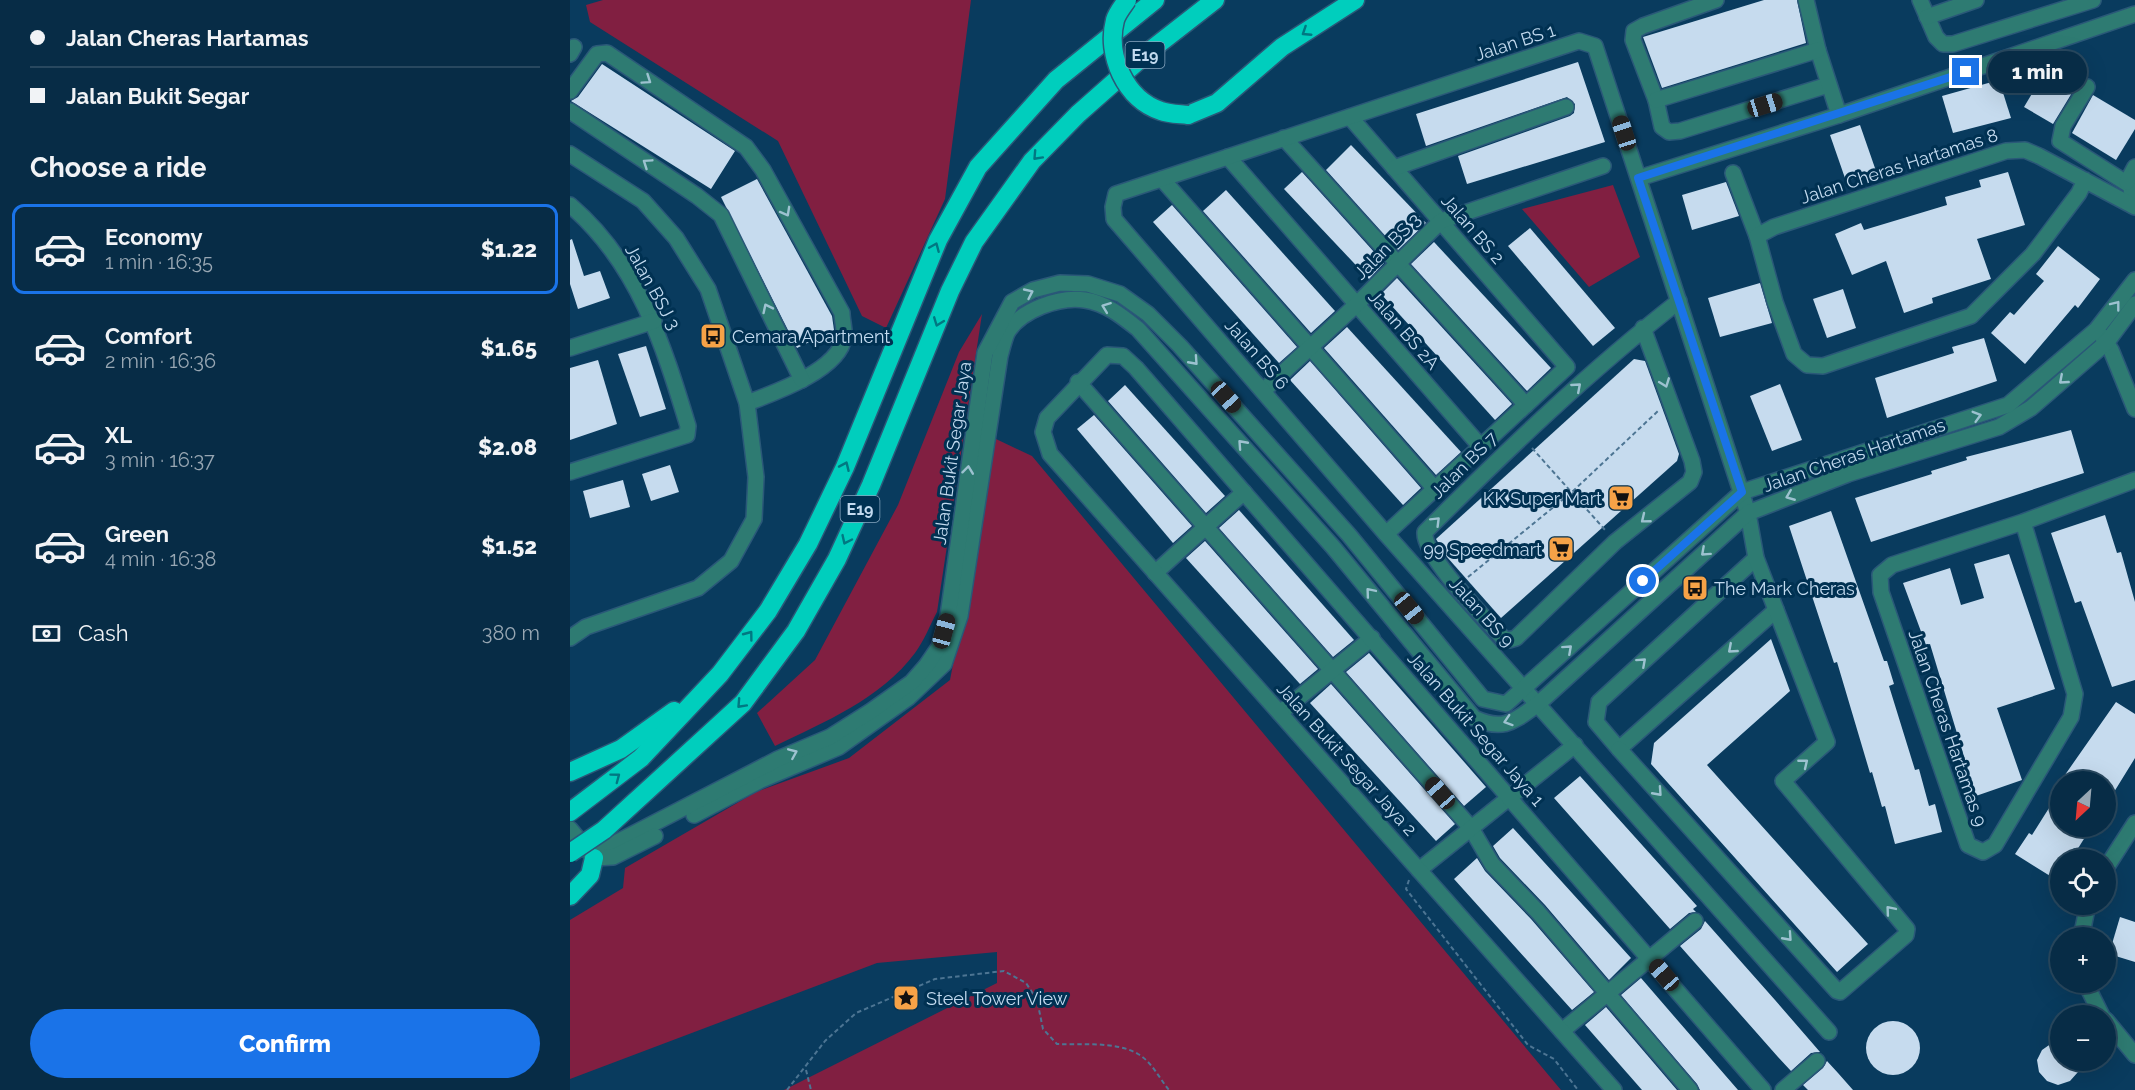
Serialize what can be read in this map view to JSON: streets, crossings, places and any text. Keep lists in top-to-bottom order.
{
  "streets": {
    "highway": ["E19"],
    "street": [
      "Jalan BS 1",
      "Jalan Cheras Hartamas 8",
      "Jalan BS 2",
      "Jalan BS 3",
      "Jalan BSJ 3",
      "Jalan BS 2A",
      "Jalan BS 6",
      "Jalan Bukit Segar Jaya",
      "Jalan Cheras Hartamas",
      "Jalan BS 7",
      "Jalan BS 9",
      "Jalan Cheras Hartamas 9",
      "Jalan Bukit Segar Jaya 1",
      "Jalan Bukit Segar Jaya 2"
    ]
  },
  "crossings": [
    ["Jalan BS 1", "Jalan BS 2"],
    ["Jalan BS 1", "Jalan BS 2A"],
    ["Jalan BS 1", "Jalan BS 6"],
    ["Jalan BS 1", "Jalan Cheras Hartamas"],
    ["Jalan BS 1", "Jalan BS 7"],
    ["Jalan BS 2", "Jalan BS 3"],
    ["Jalan BS 3", "Jalan BS 2A"],
    ["Jalan BS 3", "Jalan BS 6"],
    ["Jalan BS 6", "Jalan BS 9"],
    ["Jalan Bukit Segar Jaya", "Jalan Cheras Hartamas"],
    ["Jalan Cheras Hartamas", "Jalan BS 9"],
    ["Jalan Bukit Segar Jaya 1", "Jalan Bukit Segar Jaya 2"]
  ],
  "places": {
    "bus stop": ["Cemara Apartment", "The Mark Cheras"],
    "supermarket": ["KK Super Mart", "99 Speedmart"],
    "place": ["Steel Tower View"]
  },
  "north": "bottom left",
  "page": {
    "banner": ["Jalan Cheras Hartamas", "Jalan Bukit Segar"],
    "bubble": "1 min",
    "heading": "Choose a ride",
    "list": [
      {
        "name": "Economy",
        "note": "1 min · 16:35",
        "value": "$1.22"
      },
      {
        "name": "Comfort",
        "note": "2 min · 16:36",
        "value": "$1.65"
      },
      {
        "name": "XL",
        "note": "3 min · 16:37",
        "value": "$2.08"
      },
      {
        "name": "Green",
        "note": "4 min · 16:38",
        "value": "$1.52"
      }
    ],
    "pay": ["Cash", "380 m"],
    "map_buttons": ["+", "−"],
    "buttons": "Confirm"
  }
}
